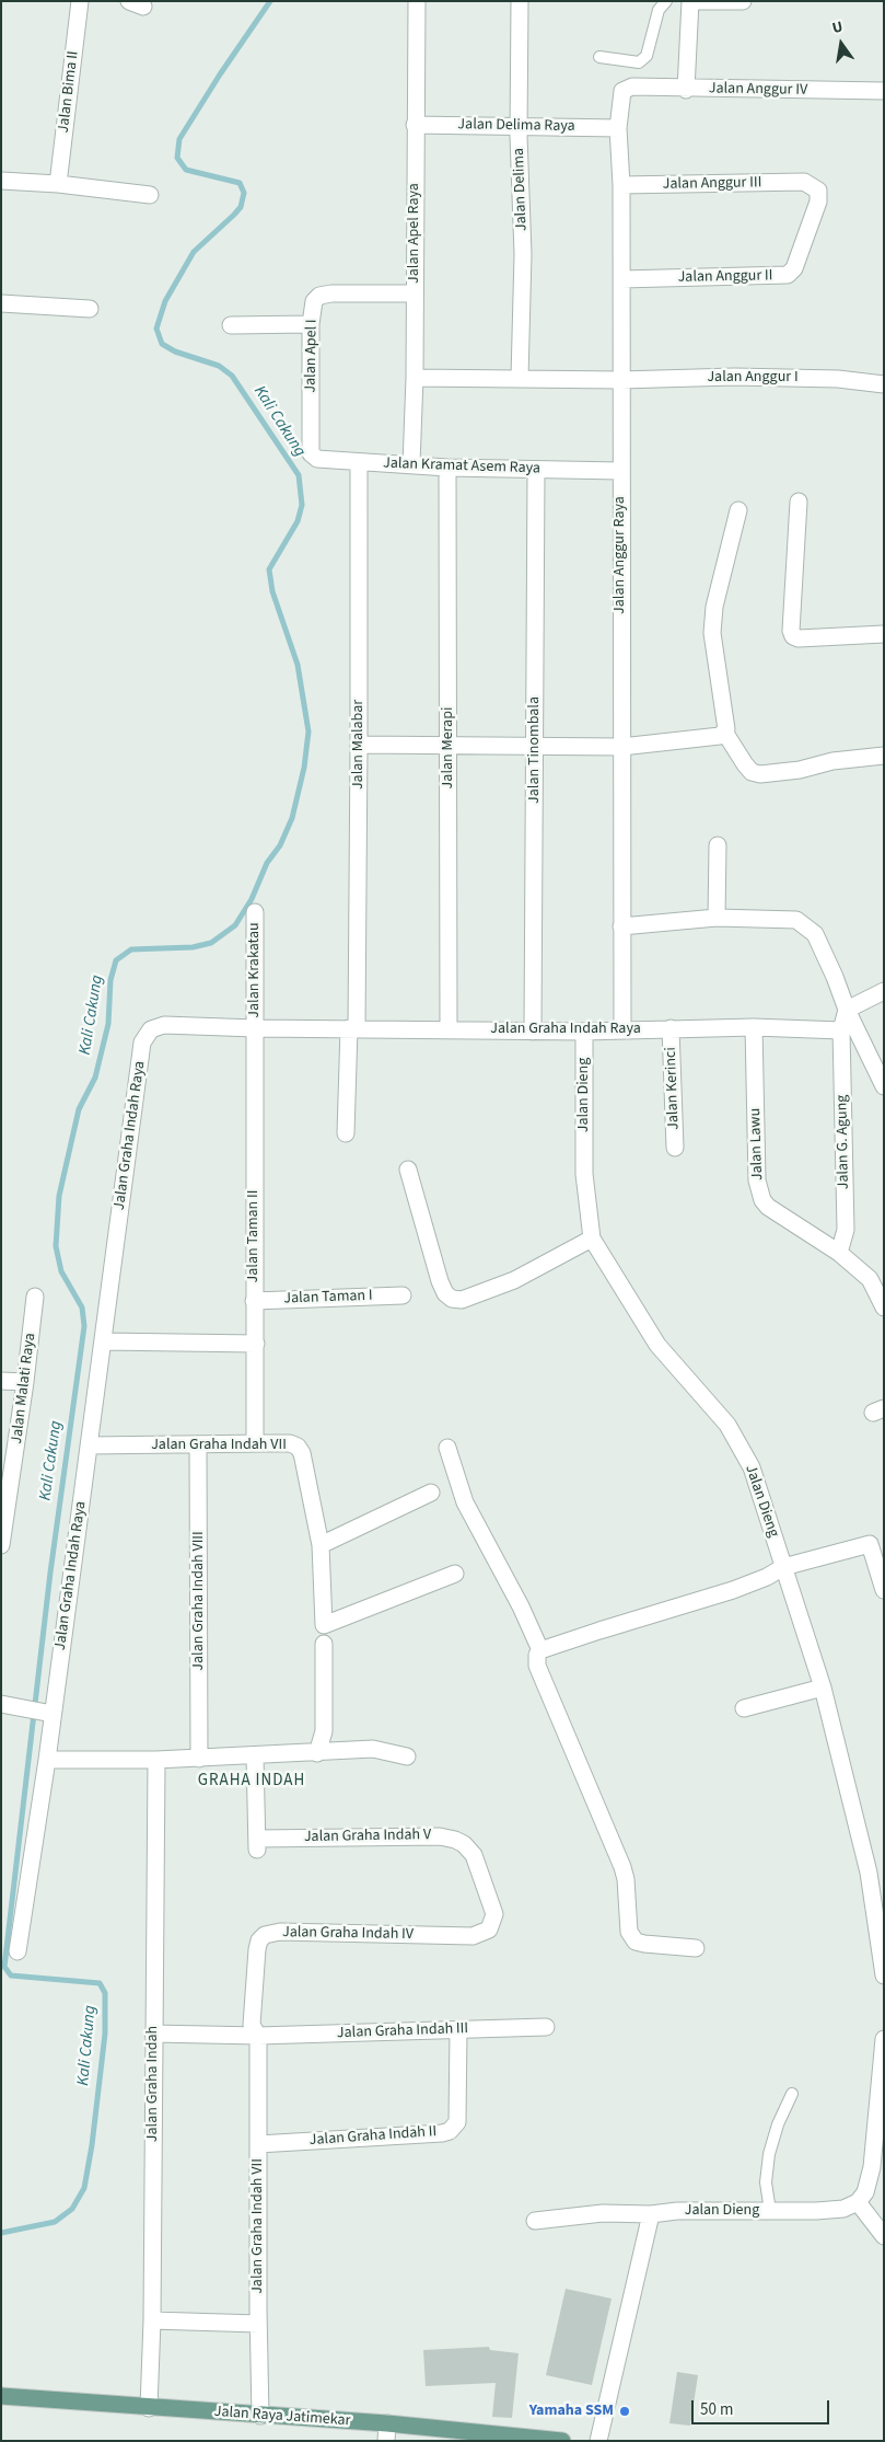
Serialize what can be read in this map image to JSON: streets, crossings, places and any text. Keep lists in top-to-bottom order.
{
  "streets": {
    "main road": ["Jalan Raya Jatimekar"],
    "street": [
      "Jalan Anggur IV",
      "Jalan Bima II",
      "Jalan Delima Raya",
      "Jalan Anggur III",
      "Jalan Delima",
      "Jalan Apel Raya",
      "Jalan Anggur II",
      "Jalan Apel I",
      "Jalan Anggur I",
      "Jalan Kramat Asem Raya",
      "Jalan Anggur Raya",
      "Jalan Malabar",
      "Jalan Merapi",
      "Jalan Tinombala",
      "Jalan Krakatau",
      "Jalan Graha Indah Raya",
      "Jalan Kerinci",
      "Jalan Dieng",
      "Jalan G. Agung",
      "Jalan Lawu",
      "Jalan Taman II",
      "Jalan Taman I",
      "Jalan Malati Raya",
      "Jalan Graha Indah VII",
      "Jalan Graha Indah VIII",
      "Jalan Graha Indah V",
      "Jalan Graha Indah IV",
      "Jalan Graha Indah III",
      "Jalan Graha Indah",
      "Jalan Graha Indah II"
    ]
  },
  "crossings": [
    ["Jalan Anggur IV", "Jalan Anggur Raya"],
    ["Jalan Delima Raya", "Jalan Delima"],
    ["Jalan Delima Raya", "Jalan Apel Raya"],
    ["Jalan Delima Raya", "Jalan Anggur Raya"],
    ["Jalan Anggur III", "Jalan Anggur II"],
    ["Jalan Anggur III", "Jalan Anggur Raya"],
    ["Jalan Delima", "Jalan Anggur I"],
    ["Jalan Apel Raya", "Jalan Apel I"],
    ["Jalan Apel Raya", "Jalan Anggur I"],
    ["Jalan Apel Raya", "Jalan Kramat Asem Raya"],
    ["Jalan Anggur II", "Jalan Anggur Raya"],
    ["Jalan Apel I", "Jalan Kramat Asem Raya"],
    ["Jalan Anggur I", "Jalan Anggur Raya"],
    ["Jalan Kramat Asem Raya", "Jalan Anggur Raya"],
    ["Jalan Kramat Asem Raya", "Jalan Malabar"],
    ["Jalan Kramat Asem Raya", "Jalan Merapi"],
    ["Jalan Kramat Asem Raya", "Jalan Tinombala"],
    ["Jalan Anggur Raya", "Jalan Graha Indah Raya"],
    ["Jalan Malabar", "Jalan Graha Indah Raya"],
    ["Jalan Merapi", "Jalan Graha Indah Raya"],
    ["Jalan Tinombala", "Jalan Graha Indah Raya"],
    ["Jalan Krakatau", "Jalan Graha Indah Raya"],
    ["Jalan Krakatau", "Jalan Taman II"],
    ["Jalan Graha Indah Raya", "Jalan Kerinci"],
    ["Jalan Graha Indah Raya", "Jalan Dieng"],
    ["Jalan Graha Indah Raya", "Jalan G. Agung"],
    ["Jalan Graha Indah Raya", "Jalan Lawu"],
    ["Jalan Graha Indah Raya", "Jalan Taman II"],
    ["Jalan Graha Indah Raya", "Jalan Graha Indah VII"],
    ["Jalan G. Agung", "Jalan Lawu"],
    ["Jalan Taman II", "Jalan Taman I"],
    ["Jalan Taman II", "Jalan Graha Indah VII"],
    ["Jalan Graha Indah VII", "Jalan Graha Indah VIII"],
    ["Jalan Graha Indah VII", "Jalan Graha Indah IV"],
    ["Jalan Graha Indah VII", "Jalan Graha Indah III"],
    ["Jalan Graha Indah VII", "Jalan Graha Indah II"],
    ["Jalan Graha Indah VII", "Jalan Raya Jatimekar"],
    ["Jalan Graha Indah V", "Jalan Graha Indah IV"],
    ["Jalan Graha Indah IV", "Jalan Graha Indah III"],
    ["Jalan Graha Indah III", "Jalan Graha Indah"],
    ["Jalan Graha Indah III", "Jalan Graha Indah II"],
    ["Jalan Graha Indah", "Jalan Raya Jatimekar"]
  ],
  "districts": ["GRAHA INDAH"],
  "water": ["Kali Cakung"],
  "places": ["Yamaha SSM"],
  "scale_bar": "50 m",
  "north": "top"
}
